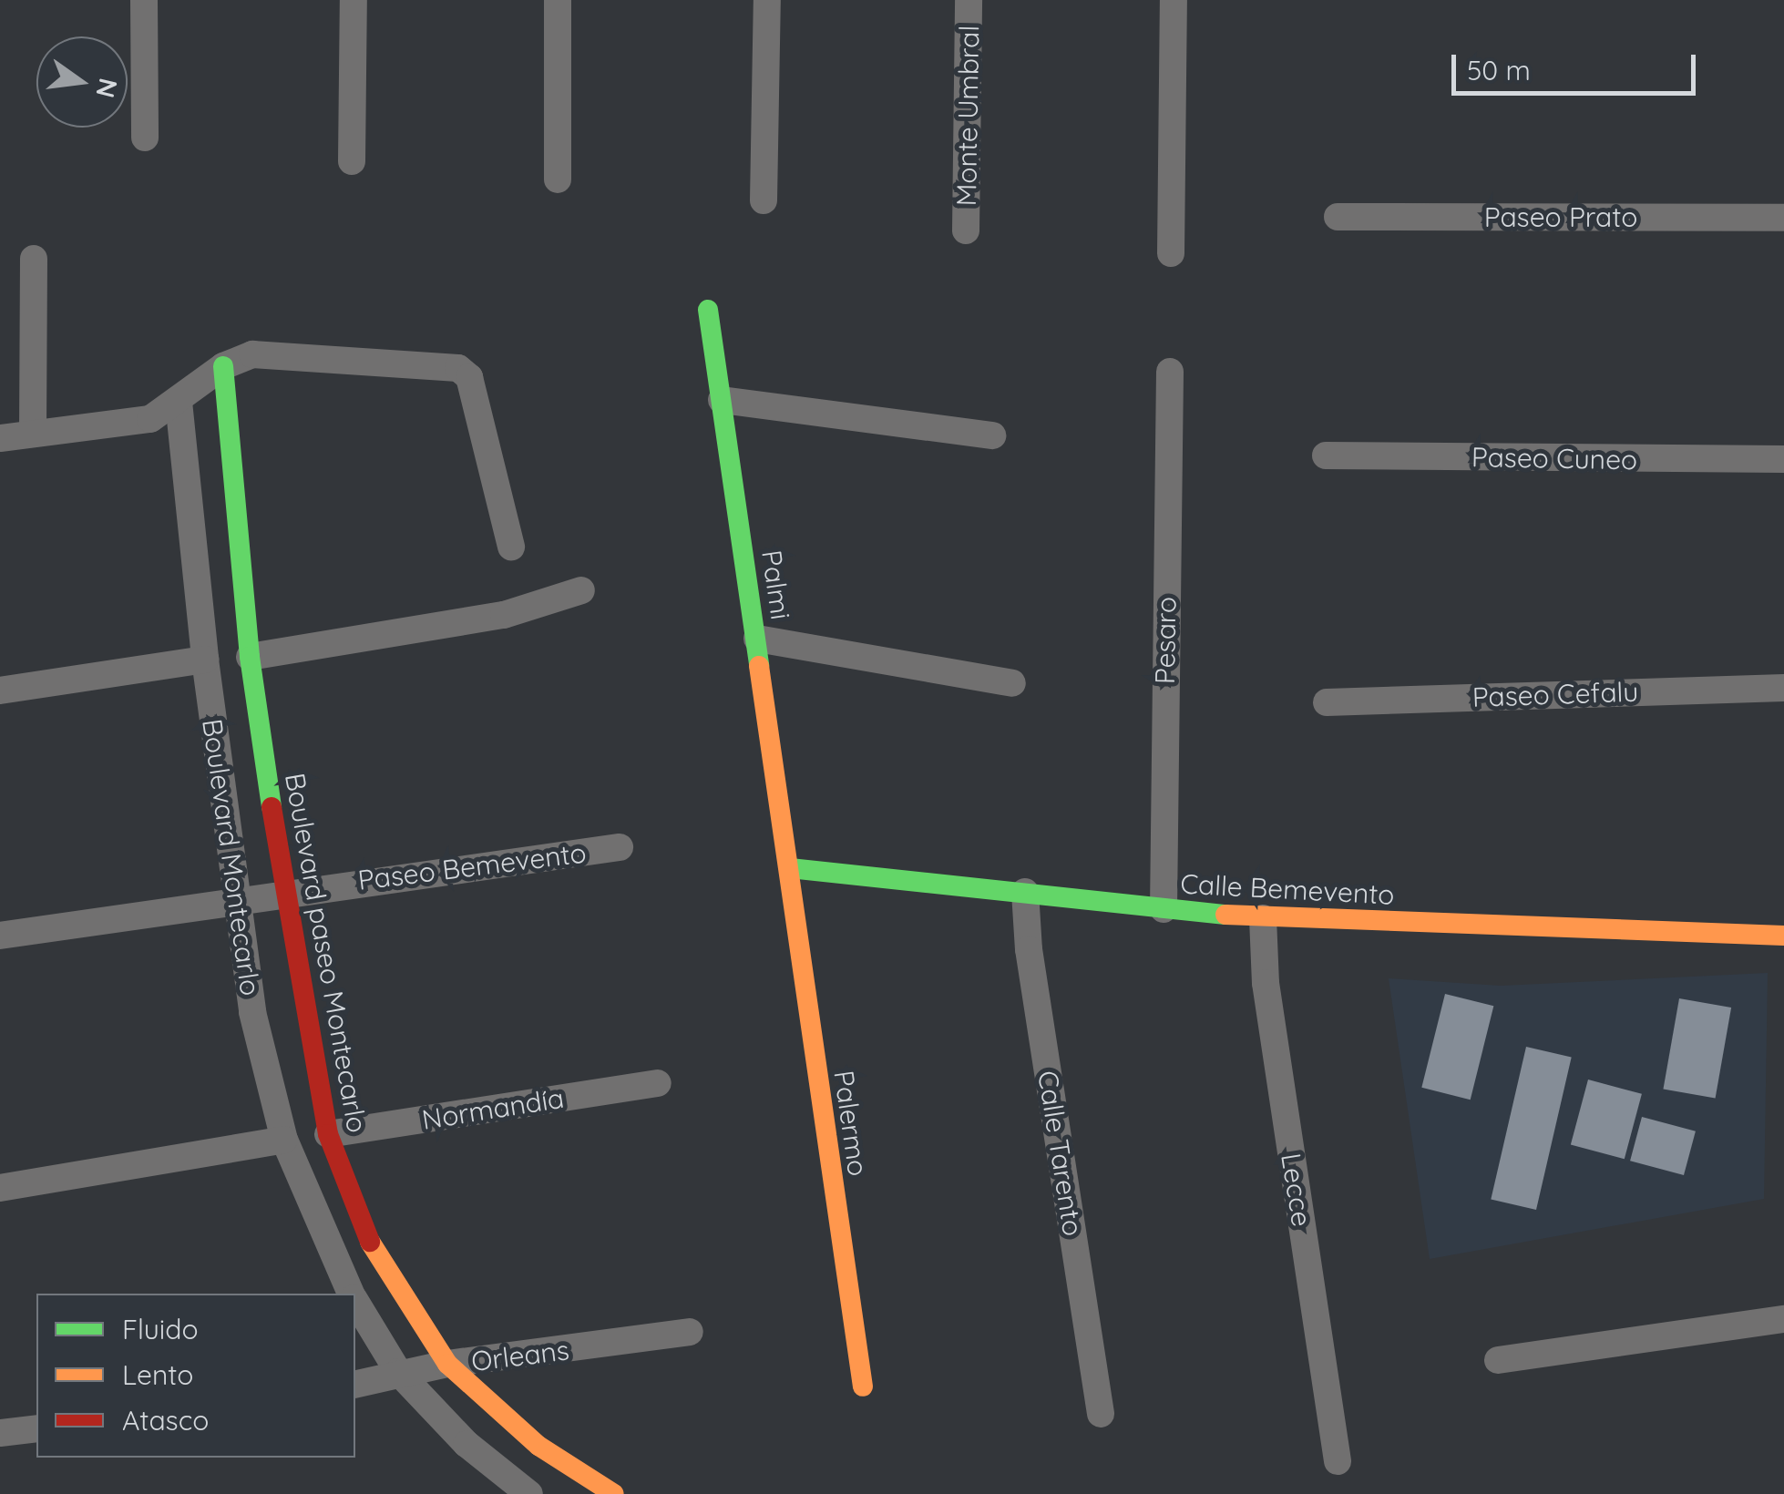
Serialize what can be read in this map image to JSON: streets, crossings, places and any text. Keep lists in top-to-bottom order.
{
  "streets": {
    "street": [
      "Monte Umbral",
      "Paseo Prato",
      "Paseo Cuneo",
      "Palmi",
      "Pesaro",
      "Paseo Cefalu",
      "Boulevard Montecarlo",
      "Paseo Bemevento",
      "Calle Bemevento",
      "Boulevard paseo Montecarlo",
      "Normandía",
      "Palermo",
      "Calle Tarento",
      "Lecce",
      "Orleans"
    ]
  },
  "crossings": [
    ["Palmi", "Calle Bemevento"],
    ["Palmi", "Palermo"],
    ["Pesaro", "Calle Bemevento"],
    ["Boulevard Montecarlo", "Paseo Bemevento"],
    ["Boulevard Montecarlo", "Orleans"],
    ["Paseo Bemevento", "Boulevard paseo Montecarlo"],
    ["Calle Bemevento", "Palermo"],
    ["Calle Bemevento", "Calle Tarento"],
    ["Calle Bemevento", "Lecce"],
    ["Boulevard paseo Montecarlo", "Normandía"],
    ["Boulevard paseo Montecarlo", "Orleans"]
  ],
  "legend": ["Fluido", "Lento", "Atasco"],
  "scale_bar": "50 m",
  "north": "right"
}
